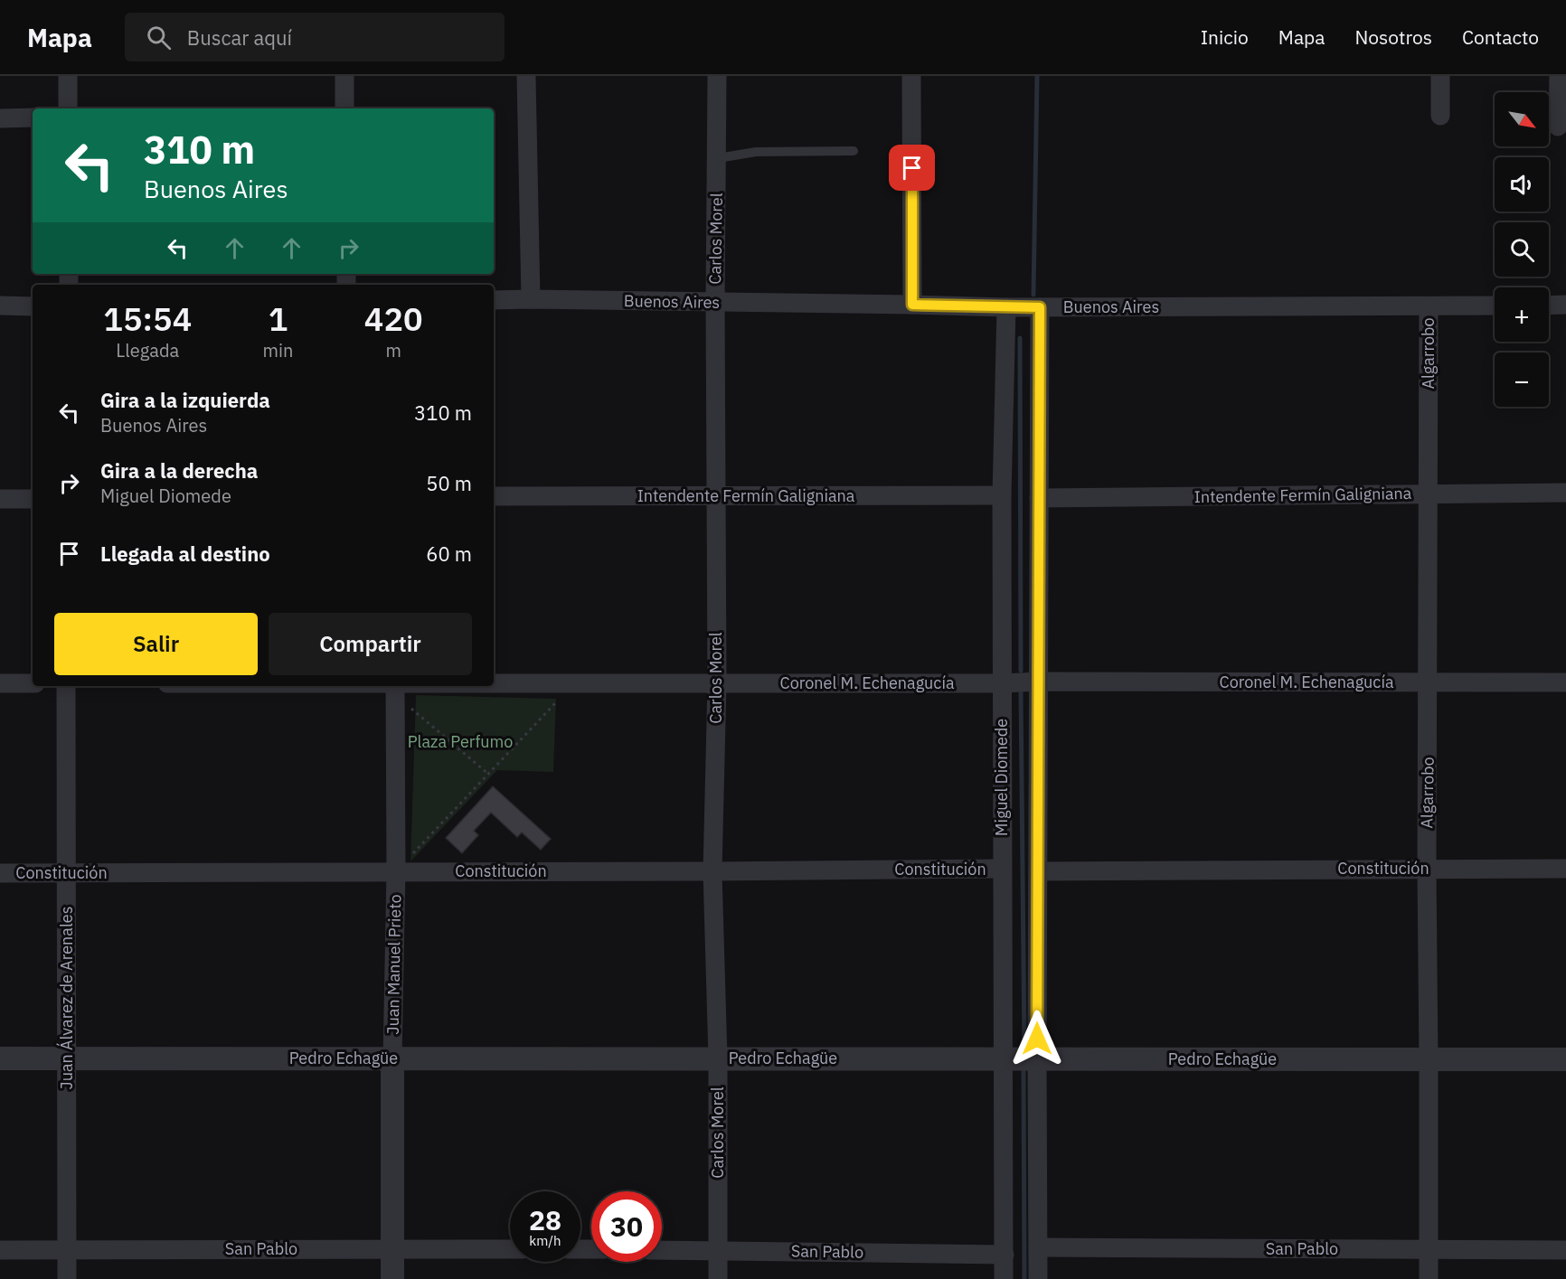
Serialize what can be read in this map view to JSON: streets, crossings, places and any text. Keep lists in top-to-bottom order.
{
  "streets": {
    "street": [
      "Carlos Morel",
      "Buenos Aires",
      "Algarrobo",
      "Intendente Fermín Galigniana",
      "Coronel M. Echenagucía",
      "Miguel Diomede",
      "Constitución",
      "Juan Manuel Prieto",
      "Juan Álvarez de Arenales",
      "Pedro Echagüe",
      "San Pablo"
    ]
  },
  "crossings": [
    ["Carlos Morel", "Buenos Aires"],
    ["Carlos Morel", "Intendente Fermín Galigniana"],
    ["Carlos Morel", "Coronel M. Echenagucía"],
    ["Carlos Morel", "Constitución"],
    ["Carlos Morel", "Pedro Echagüe"],
    ["Carlos Morel", "San Pablo"],
    ["Buenos Aires", "Algarrobo"],
    ["Buenos Aires", "Miguel Diomede"],
    ["Algarrobo", "Intendente Fermín Galigniana"],
    ["Algarrobo", "Coronel M. Echenagucía"],
    ["Algarrobo", "Constitución"],
    ["Algarrobo", "Pedro Echagüe"],
    ["Algarrobo", "San Pablo"],
    ["Intendente Fermín Galigniana", "Miguel Diomede"],
    ["Coronel M. Echenagucía", "Miguel Diomede"],
    ["Coronel M. Echenagucía", "Juan Manuel Prieto"],
    ["Miguel Diomede", "Constitución"],
    ["Miguel Diomede", "Pedro Echagüe"],
    ["Miguel Diomede", "San Pablo"],
    ["Constitución", "Juan Manuel Prieto"],
    ["Constitución", "Juan Álvarez de Arenales"],
    ["Juan Manuel Prieto", "Pedro Echagüe"],
    ["Juan Manuel Prieto", "San Pablo"],
    ["Juan Álvarez de Arenales", "Pedro Echagüe"],
    ["Juan Álvarez de Arenales", "San Pablo"]
  ],
  "parks": ["Plaza Perfumo"],
  "north": "bottom right",
  "page": {
    "header": "Mapa",
    "search": "Buscar aquí",
    "nav": [
      "Inicio",
      "Mapa",
      "Nosotros",
      "Contacto"
    ],
    "map_buttons": ["+", "−"],
    "turn": ["310 m", "Buenos Aires"],
    "eta": [
      "15:54",
      "Llegada",
      "1",
      "min",
      "420",
      "m"
    ],
    "list": [
      {
        "name": "Gira a la izquierda",
        "note": "Buenos Aires",
        "value": "310 m"
      },
      {
        "name": "Gira a la derecha",
        "note": "Miguel Diomede",
        "value": "50 m"
      },
      {
        "name": "Llegada al destino",
        "value": "60 m"
      }
    ],
    "buttons": ["Salir", "Compartir"],
    "speed": "28 km/h",
    "limit": "30"
  }
}
